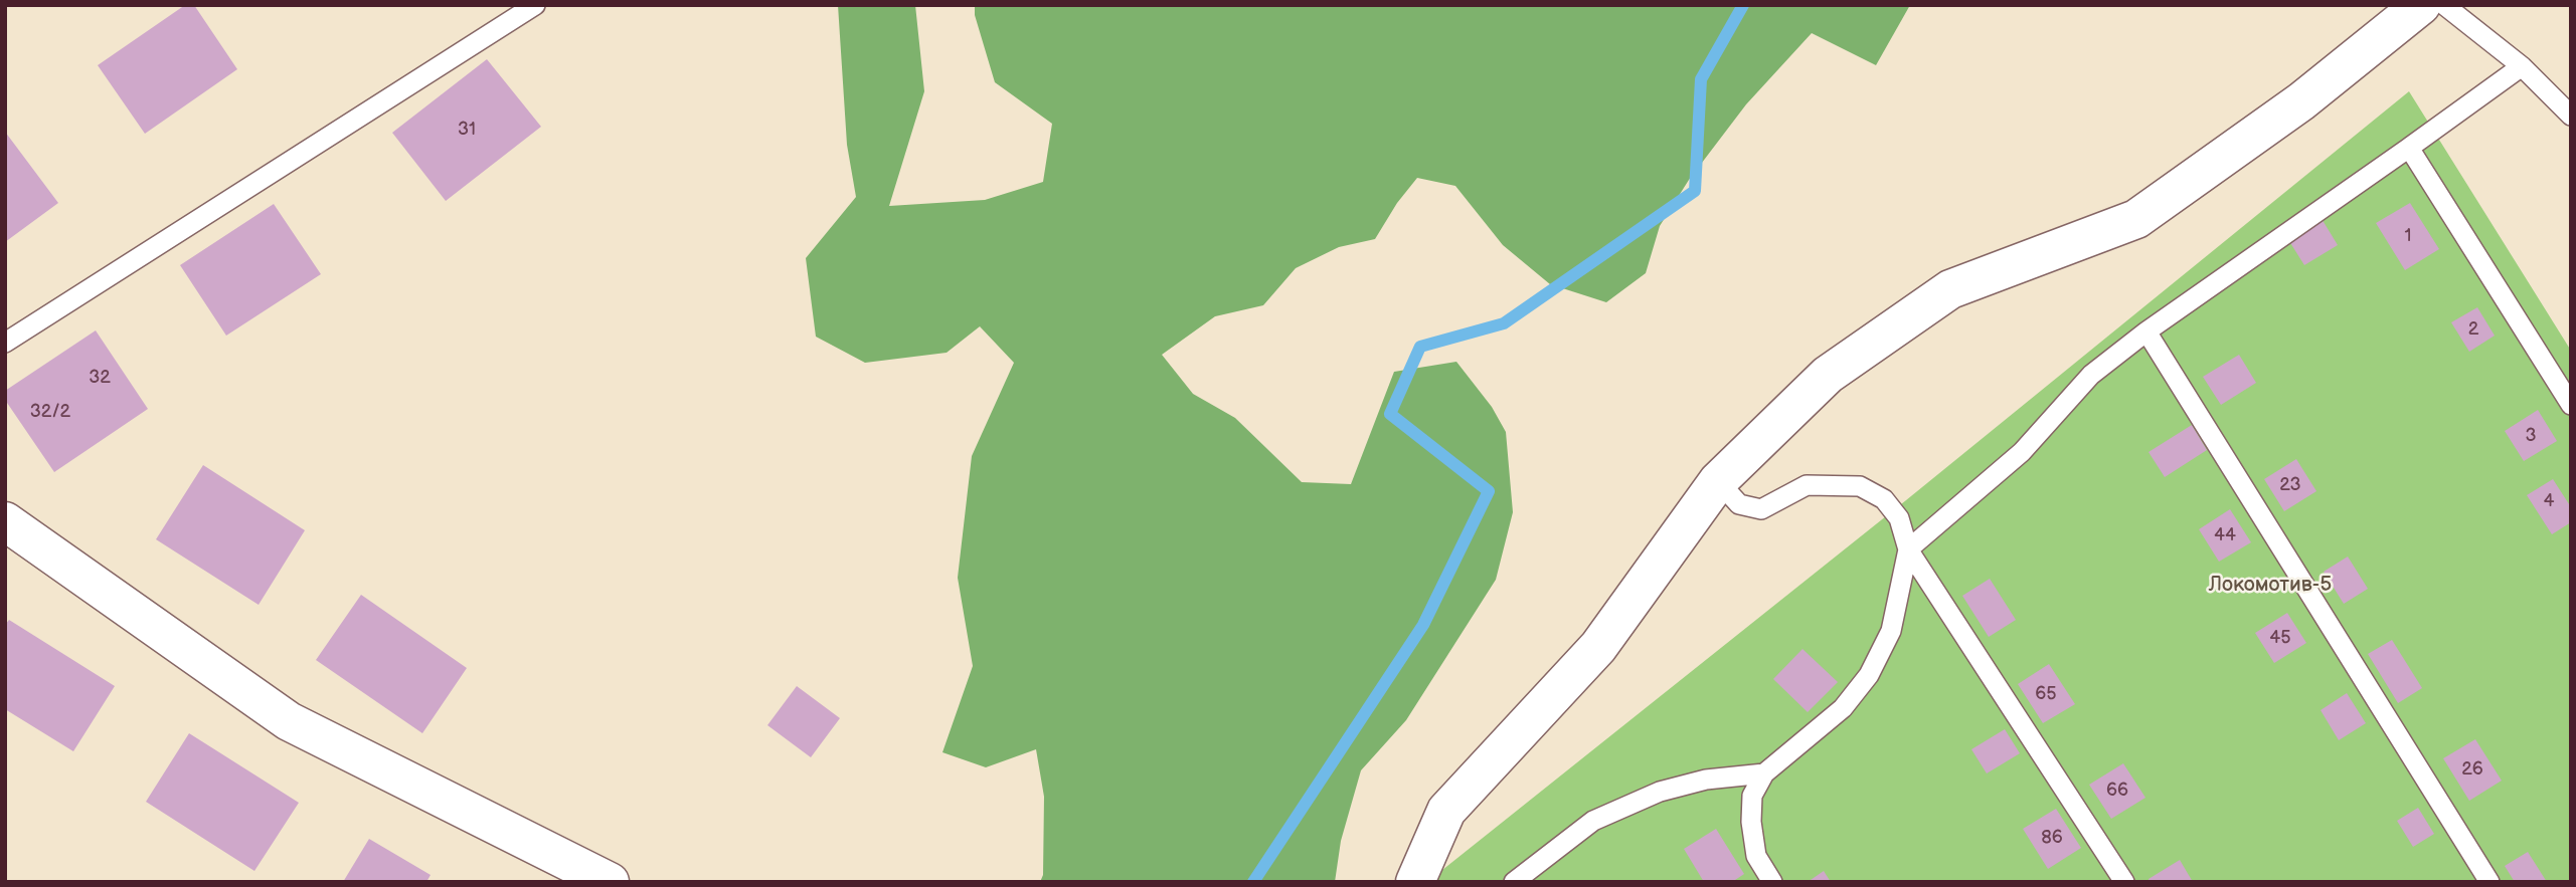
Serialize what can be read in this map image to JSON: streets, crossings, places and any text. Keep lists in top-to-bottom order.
{
  "parks": ["Локомотив-5"],
  "house_numbers": [
    "31",
    "1",
    "2",
    "32",
    "32/2",
    "3",
    "23",
    "4",
    "44",
    "45",
    "65",
    "26",
    "66",
    "86"
  ]
}
